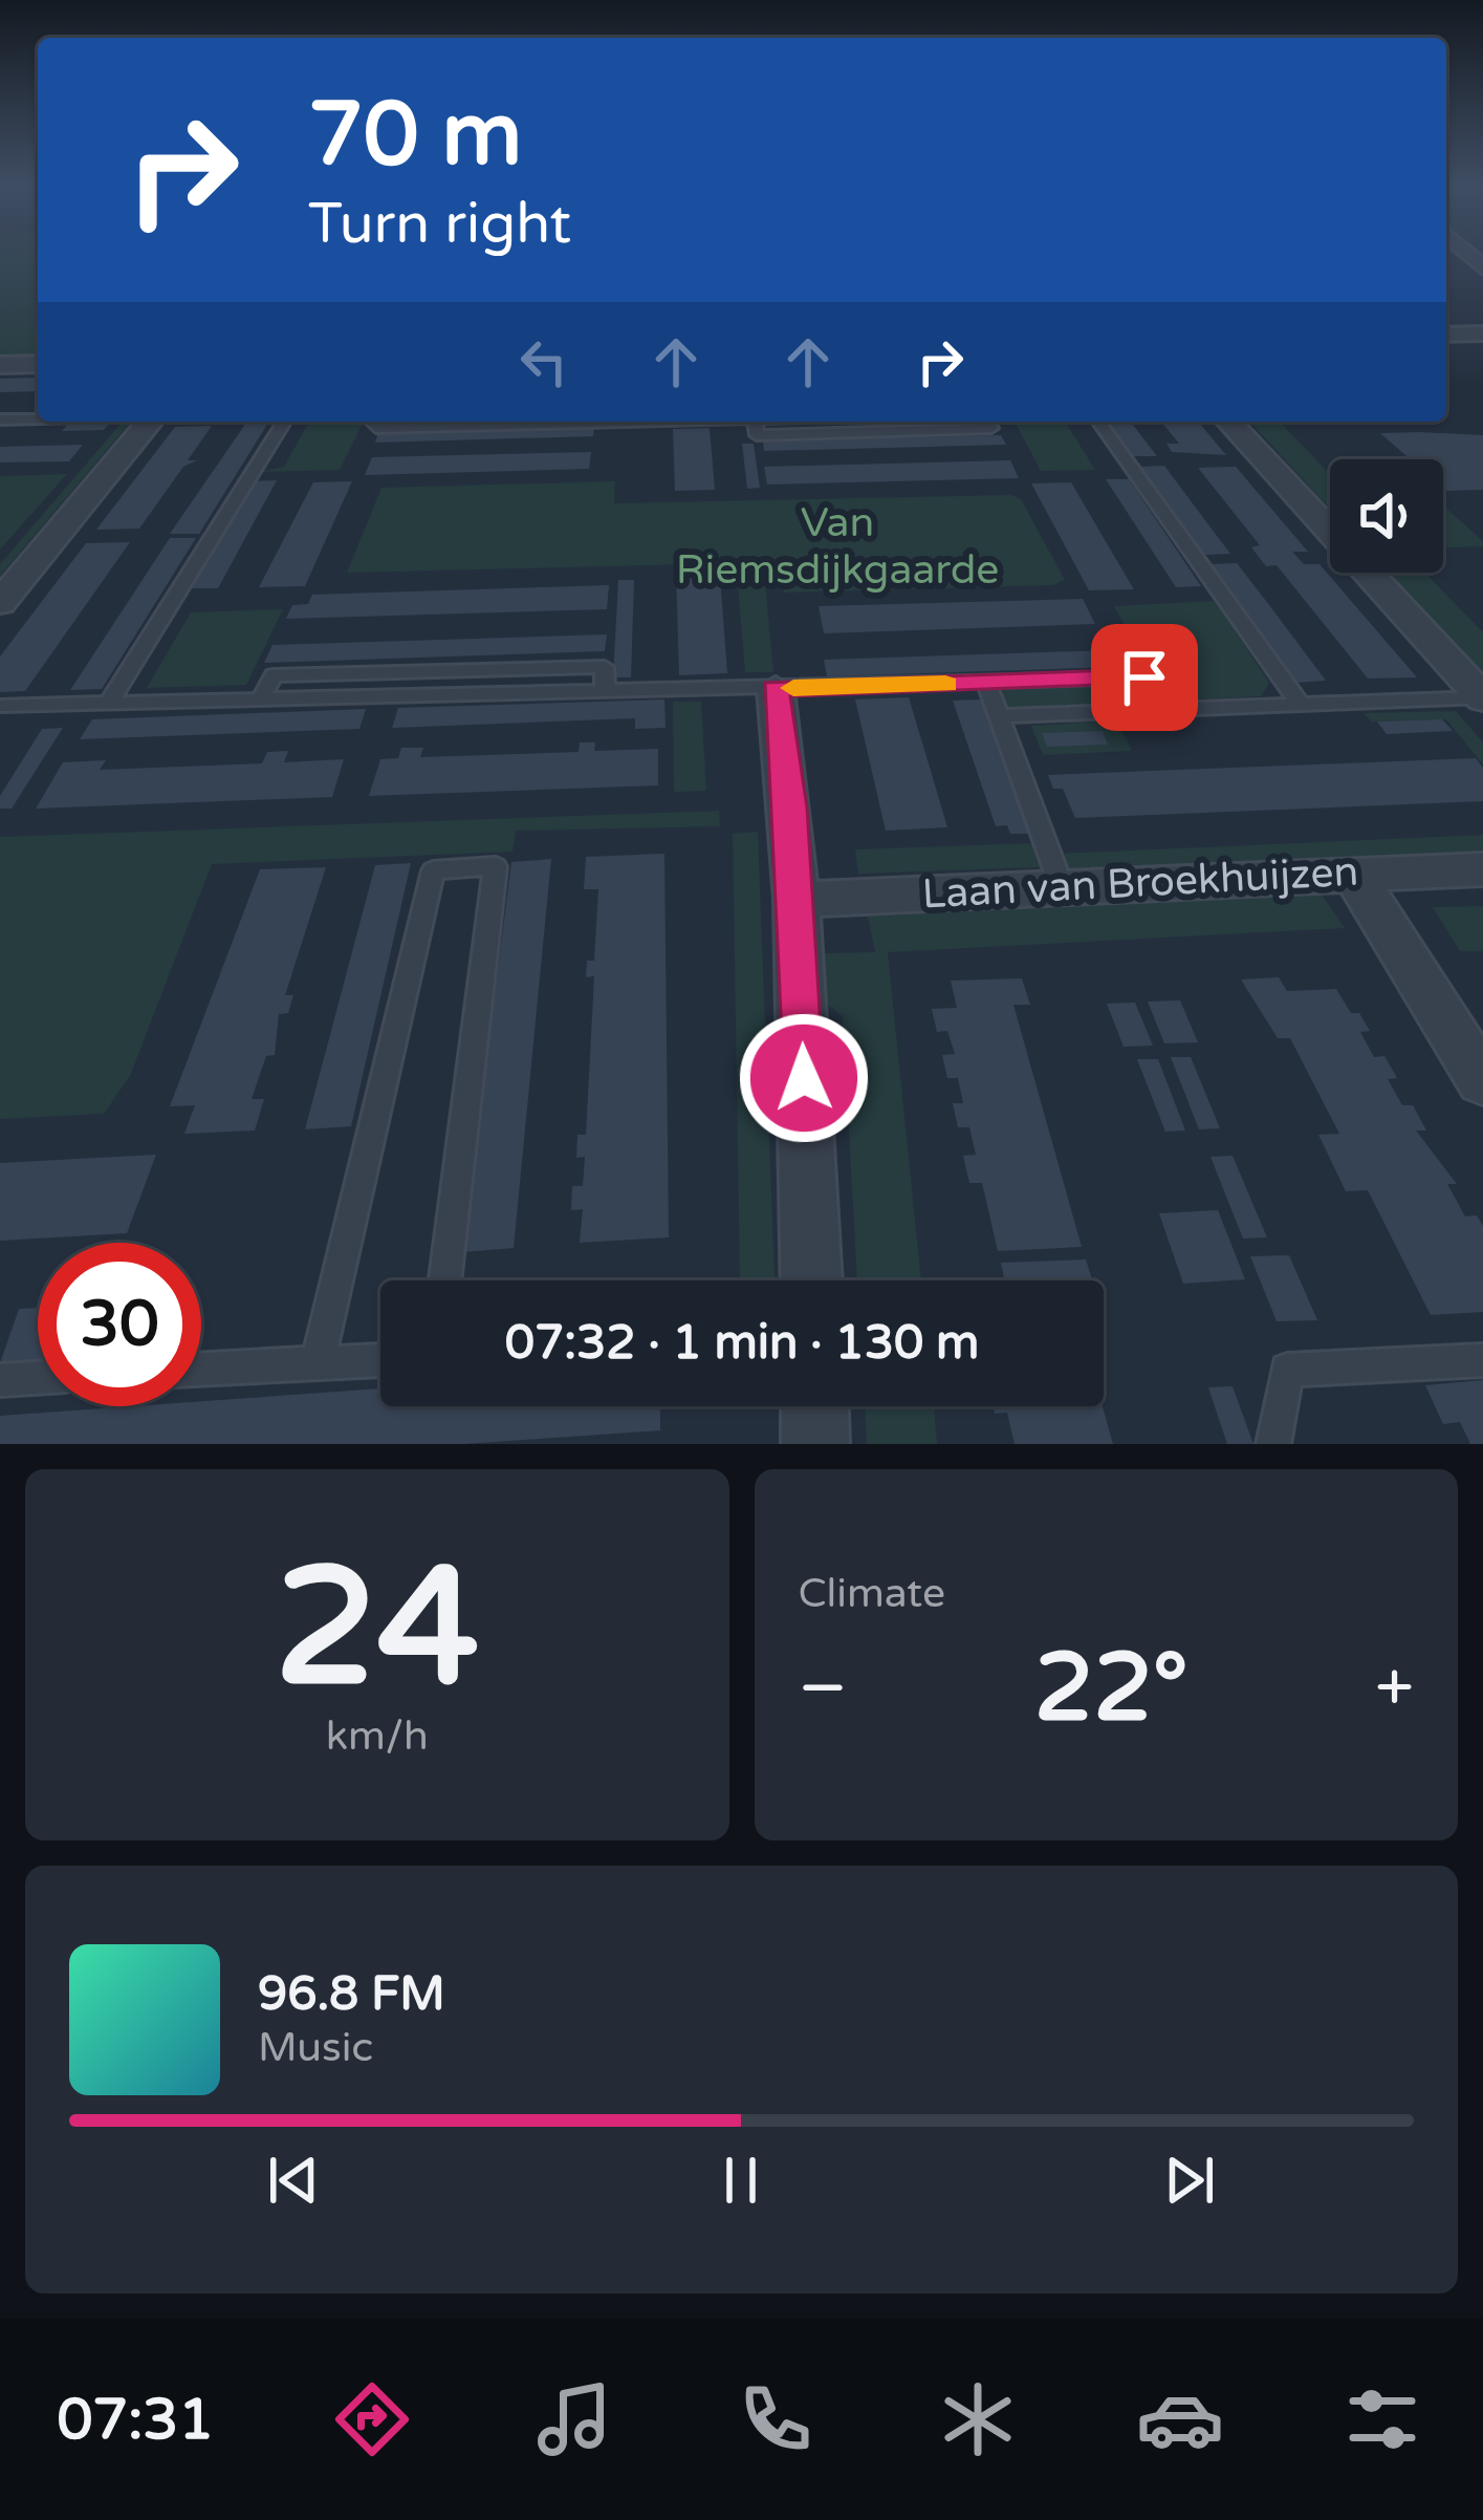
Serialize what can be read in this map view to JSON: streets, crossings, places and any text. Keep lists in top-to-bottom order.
{
  "streets": {
    "street": ["Laan van Broekhuijzen"]
  },
  "parks": ["Van Riemsdijkgaarde"],
  "page": {
    "turn": ["70 m", "Turn right"],
    "limit": "30",
    "trip": "07:32 · 1 min · 130 m",
    "tile": [
      ["24", "km/h"],
      "Climate"
    ],
    "heat": ["−", "22°", "+"],
    "song": ["96.8 FM", "Music"],
    "tabs": "07:31"
  }
}
